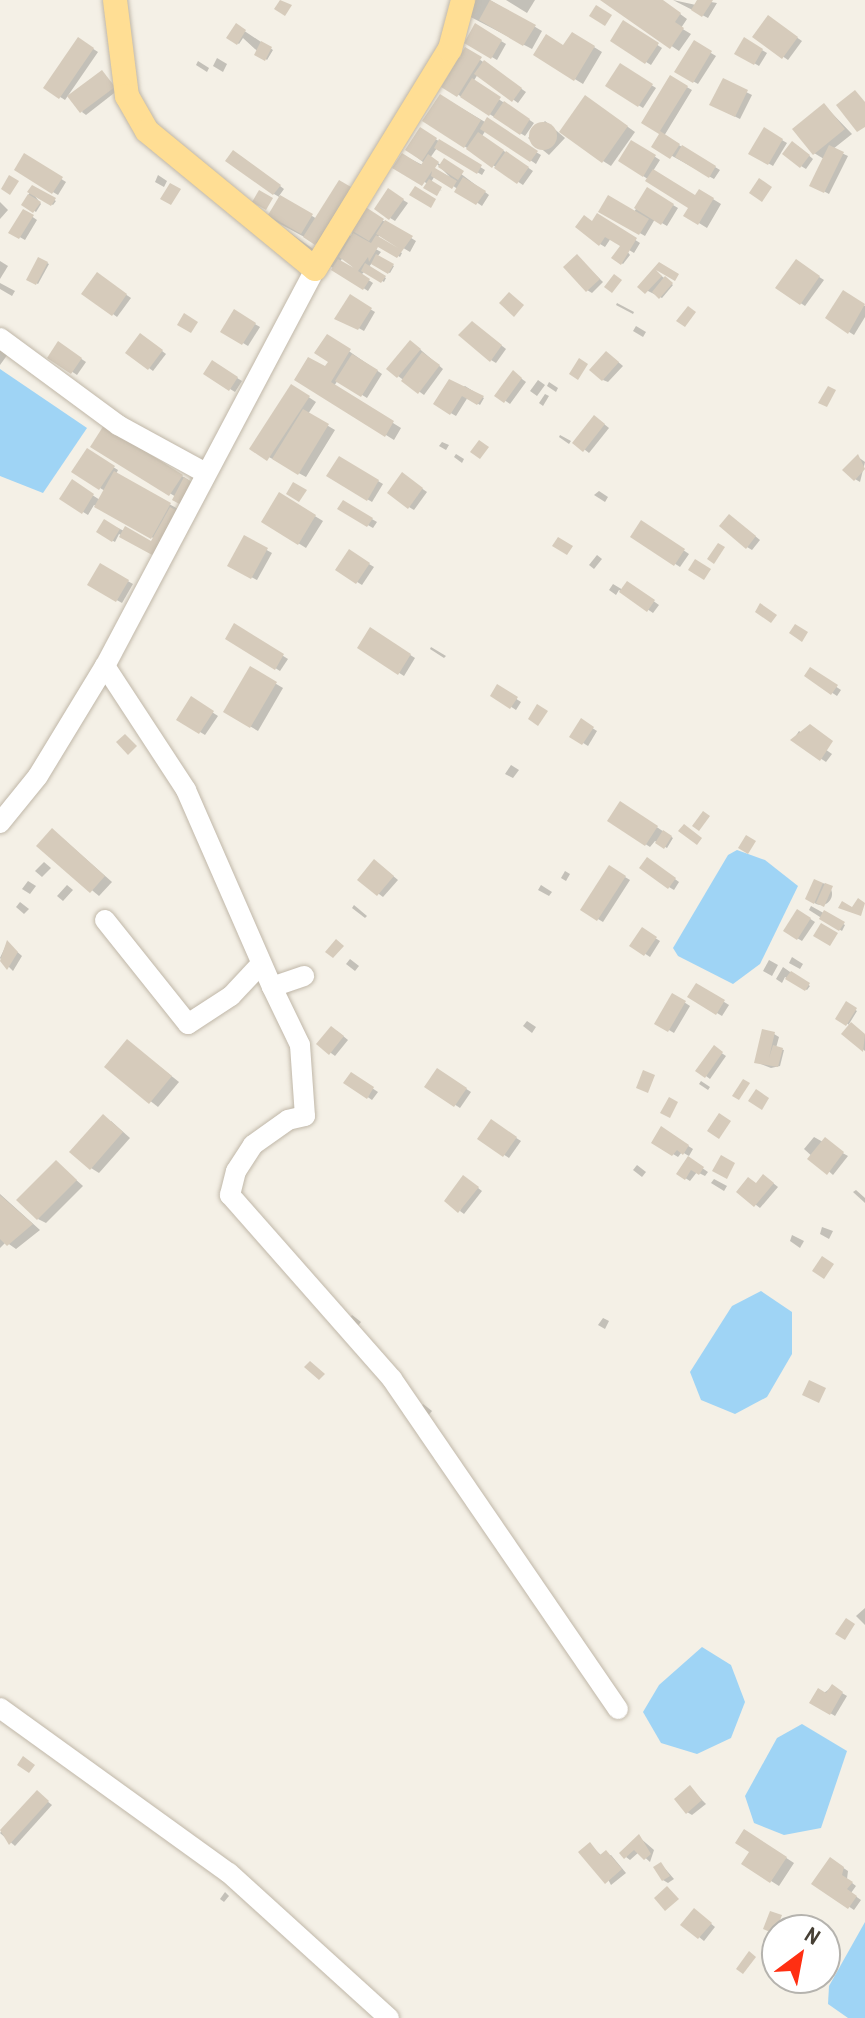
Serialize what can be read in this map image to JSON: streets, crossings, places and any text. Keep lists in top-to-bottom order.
{
  "north": "top right"
}
